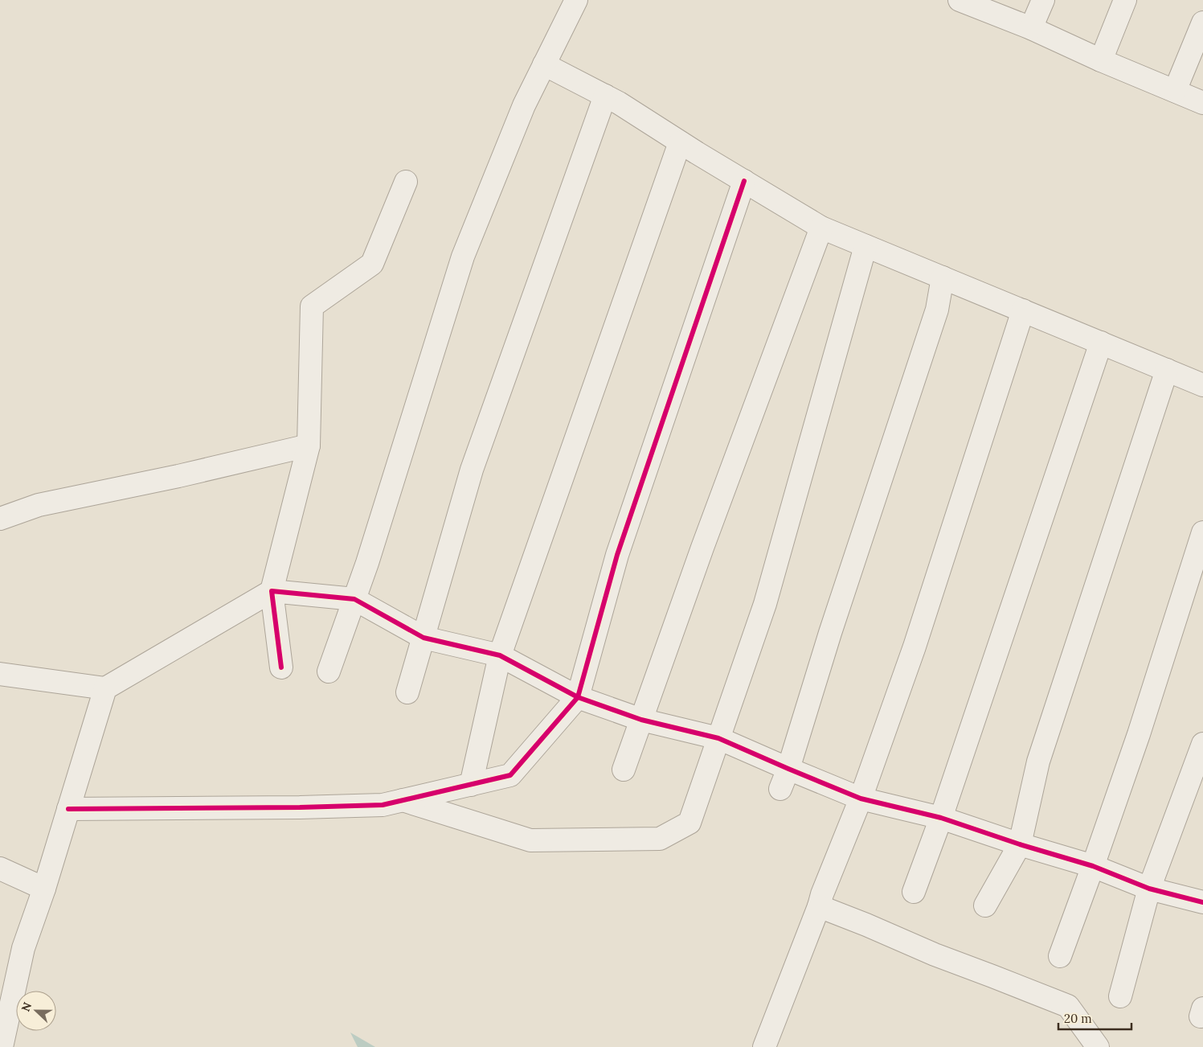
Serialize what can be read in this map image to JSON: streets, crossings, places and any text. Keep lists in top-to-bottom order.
{
  "scale_bar": "20 m",
  "north": "left"
}
